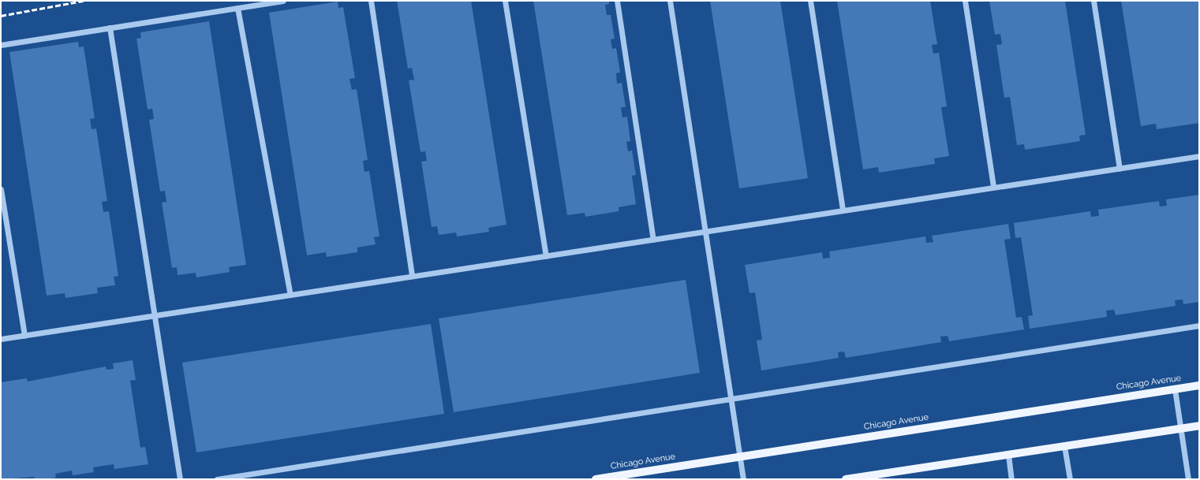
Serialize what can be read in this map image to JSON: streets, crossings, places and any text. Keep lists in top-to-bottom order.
{
  "streets": {
    "main road": ["Chicago Avenue"]
  }
}
